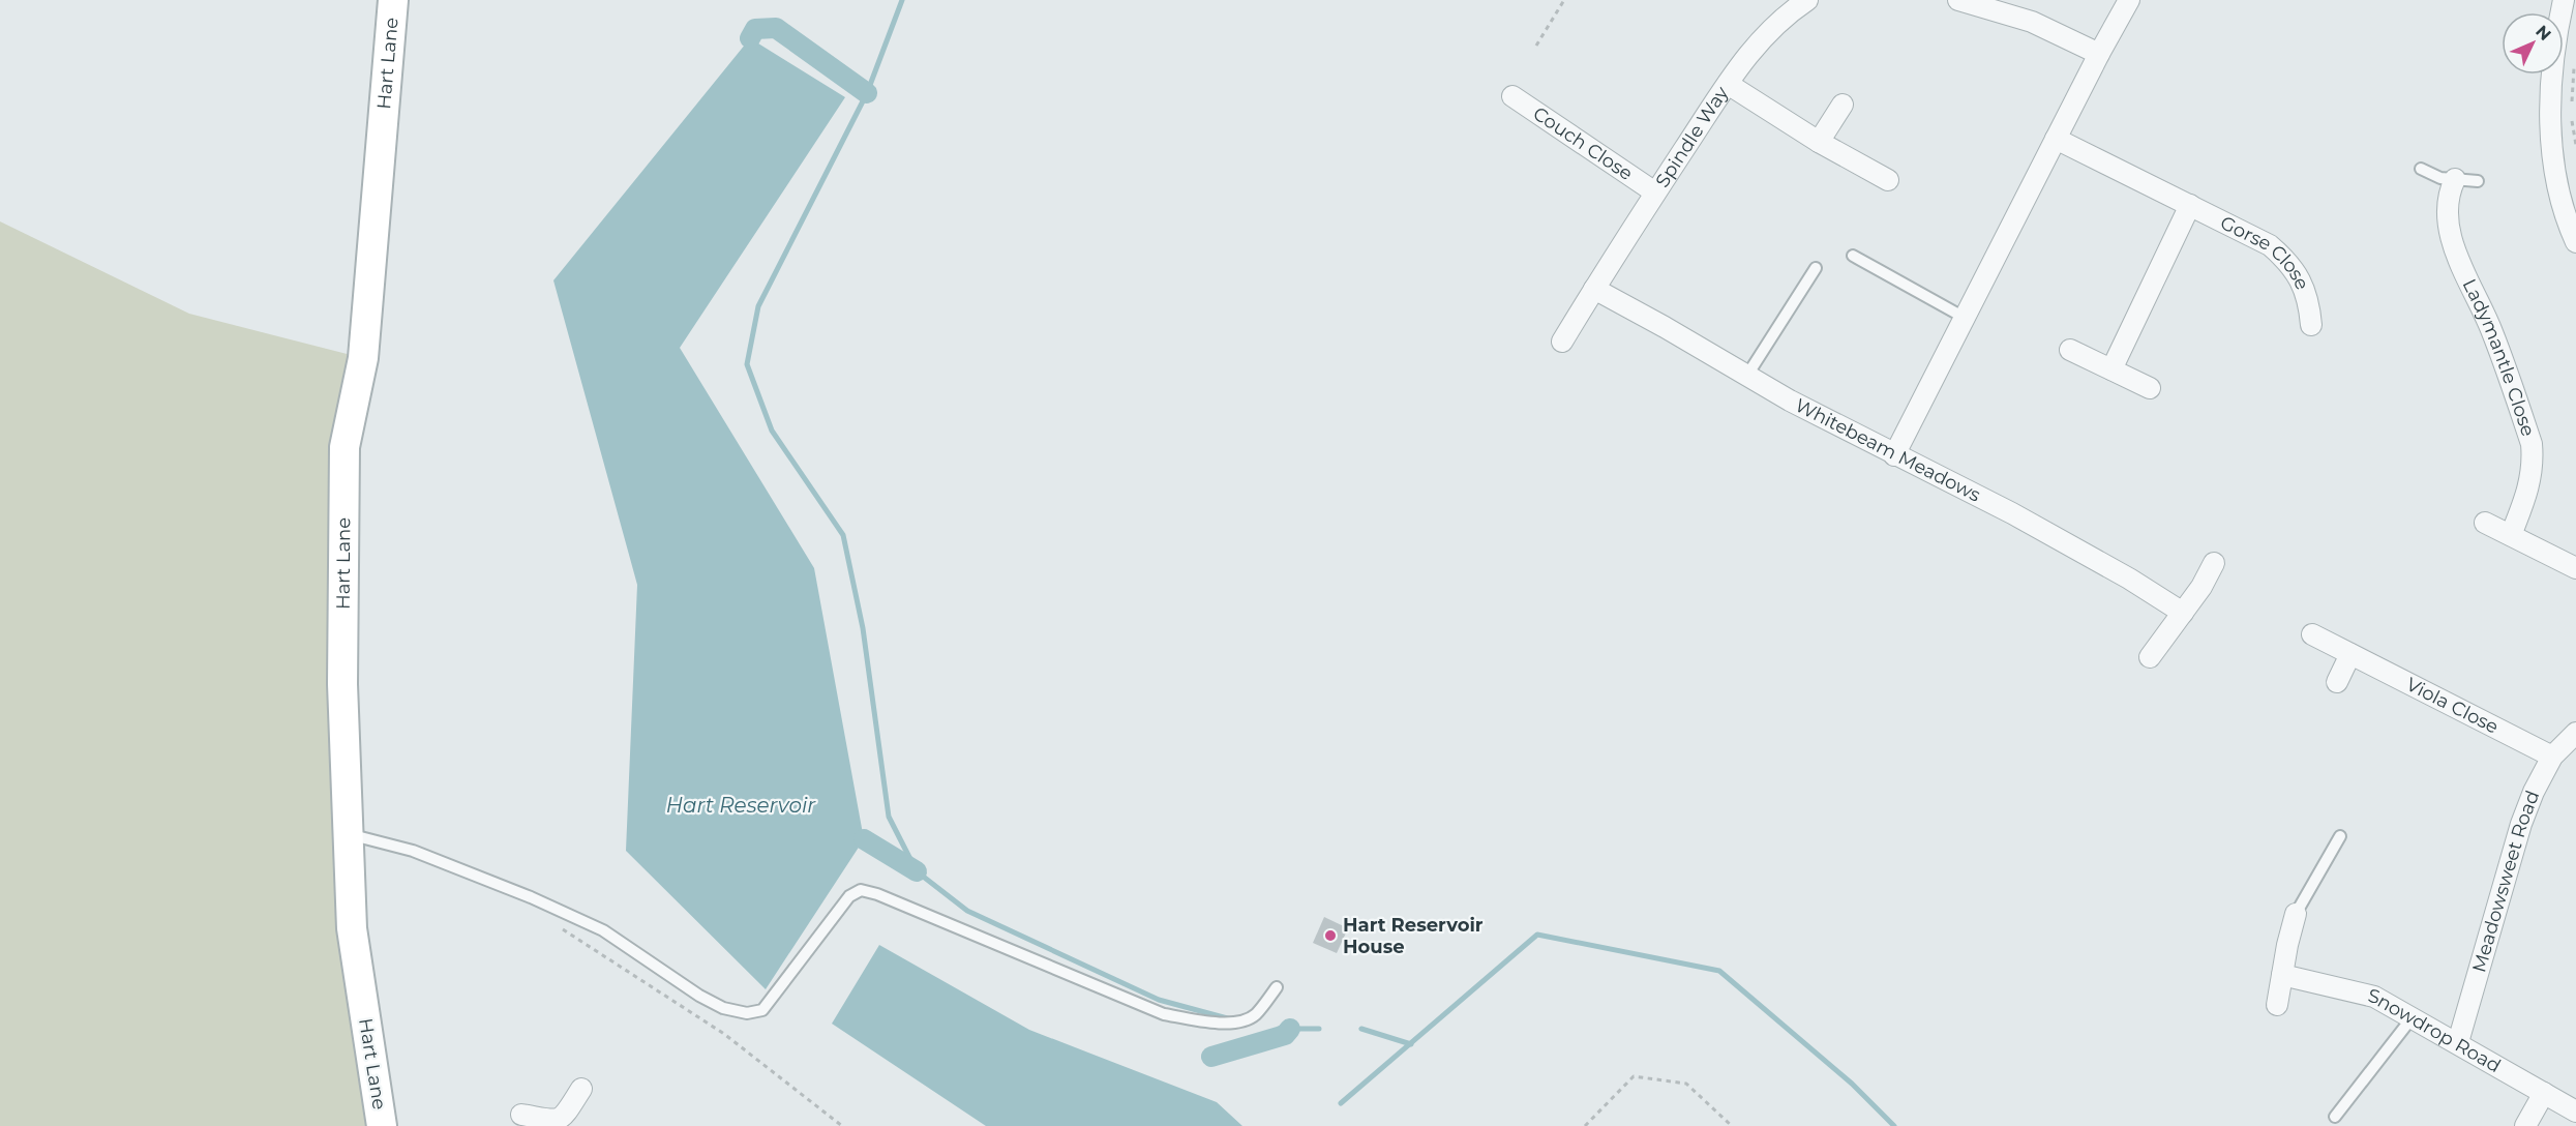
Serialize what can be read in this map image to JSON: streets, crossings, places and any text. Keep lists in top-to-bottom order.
{
  "streets": {
    "street": [
      "Hart Lane",
      "Spindle Way",
      "Couch Close",
      "Gorse Close",
      "Ladymantle Close",
      "Whitebeam Meadows",
      "Viola Close",
      "Meadowsweet Road",
      "Snowdrop Road"
    ]
  },
  "crossings": [
    ["Spindle Way", "Couch Close"],
    ["Spindle Way", "Whitebeam Meadows"],
    ["Viola Close", "Meadowsweet Road"],
    ["Meadowsweet Road", "Snowdrop Road"]
  ],
  "water": ["Hart Reservoir"],
  "places": ["Hart Reservoir House"],
  "north": "top right"
}
